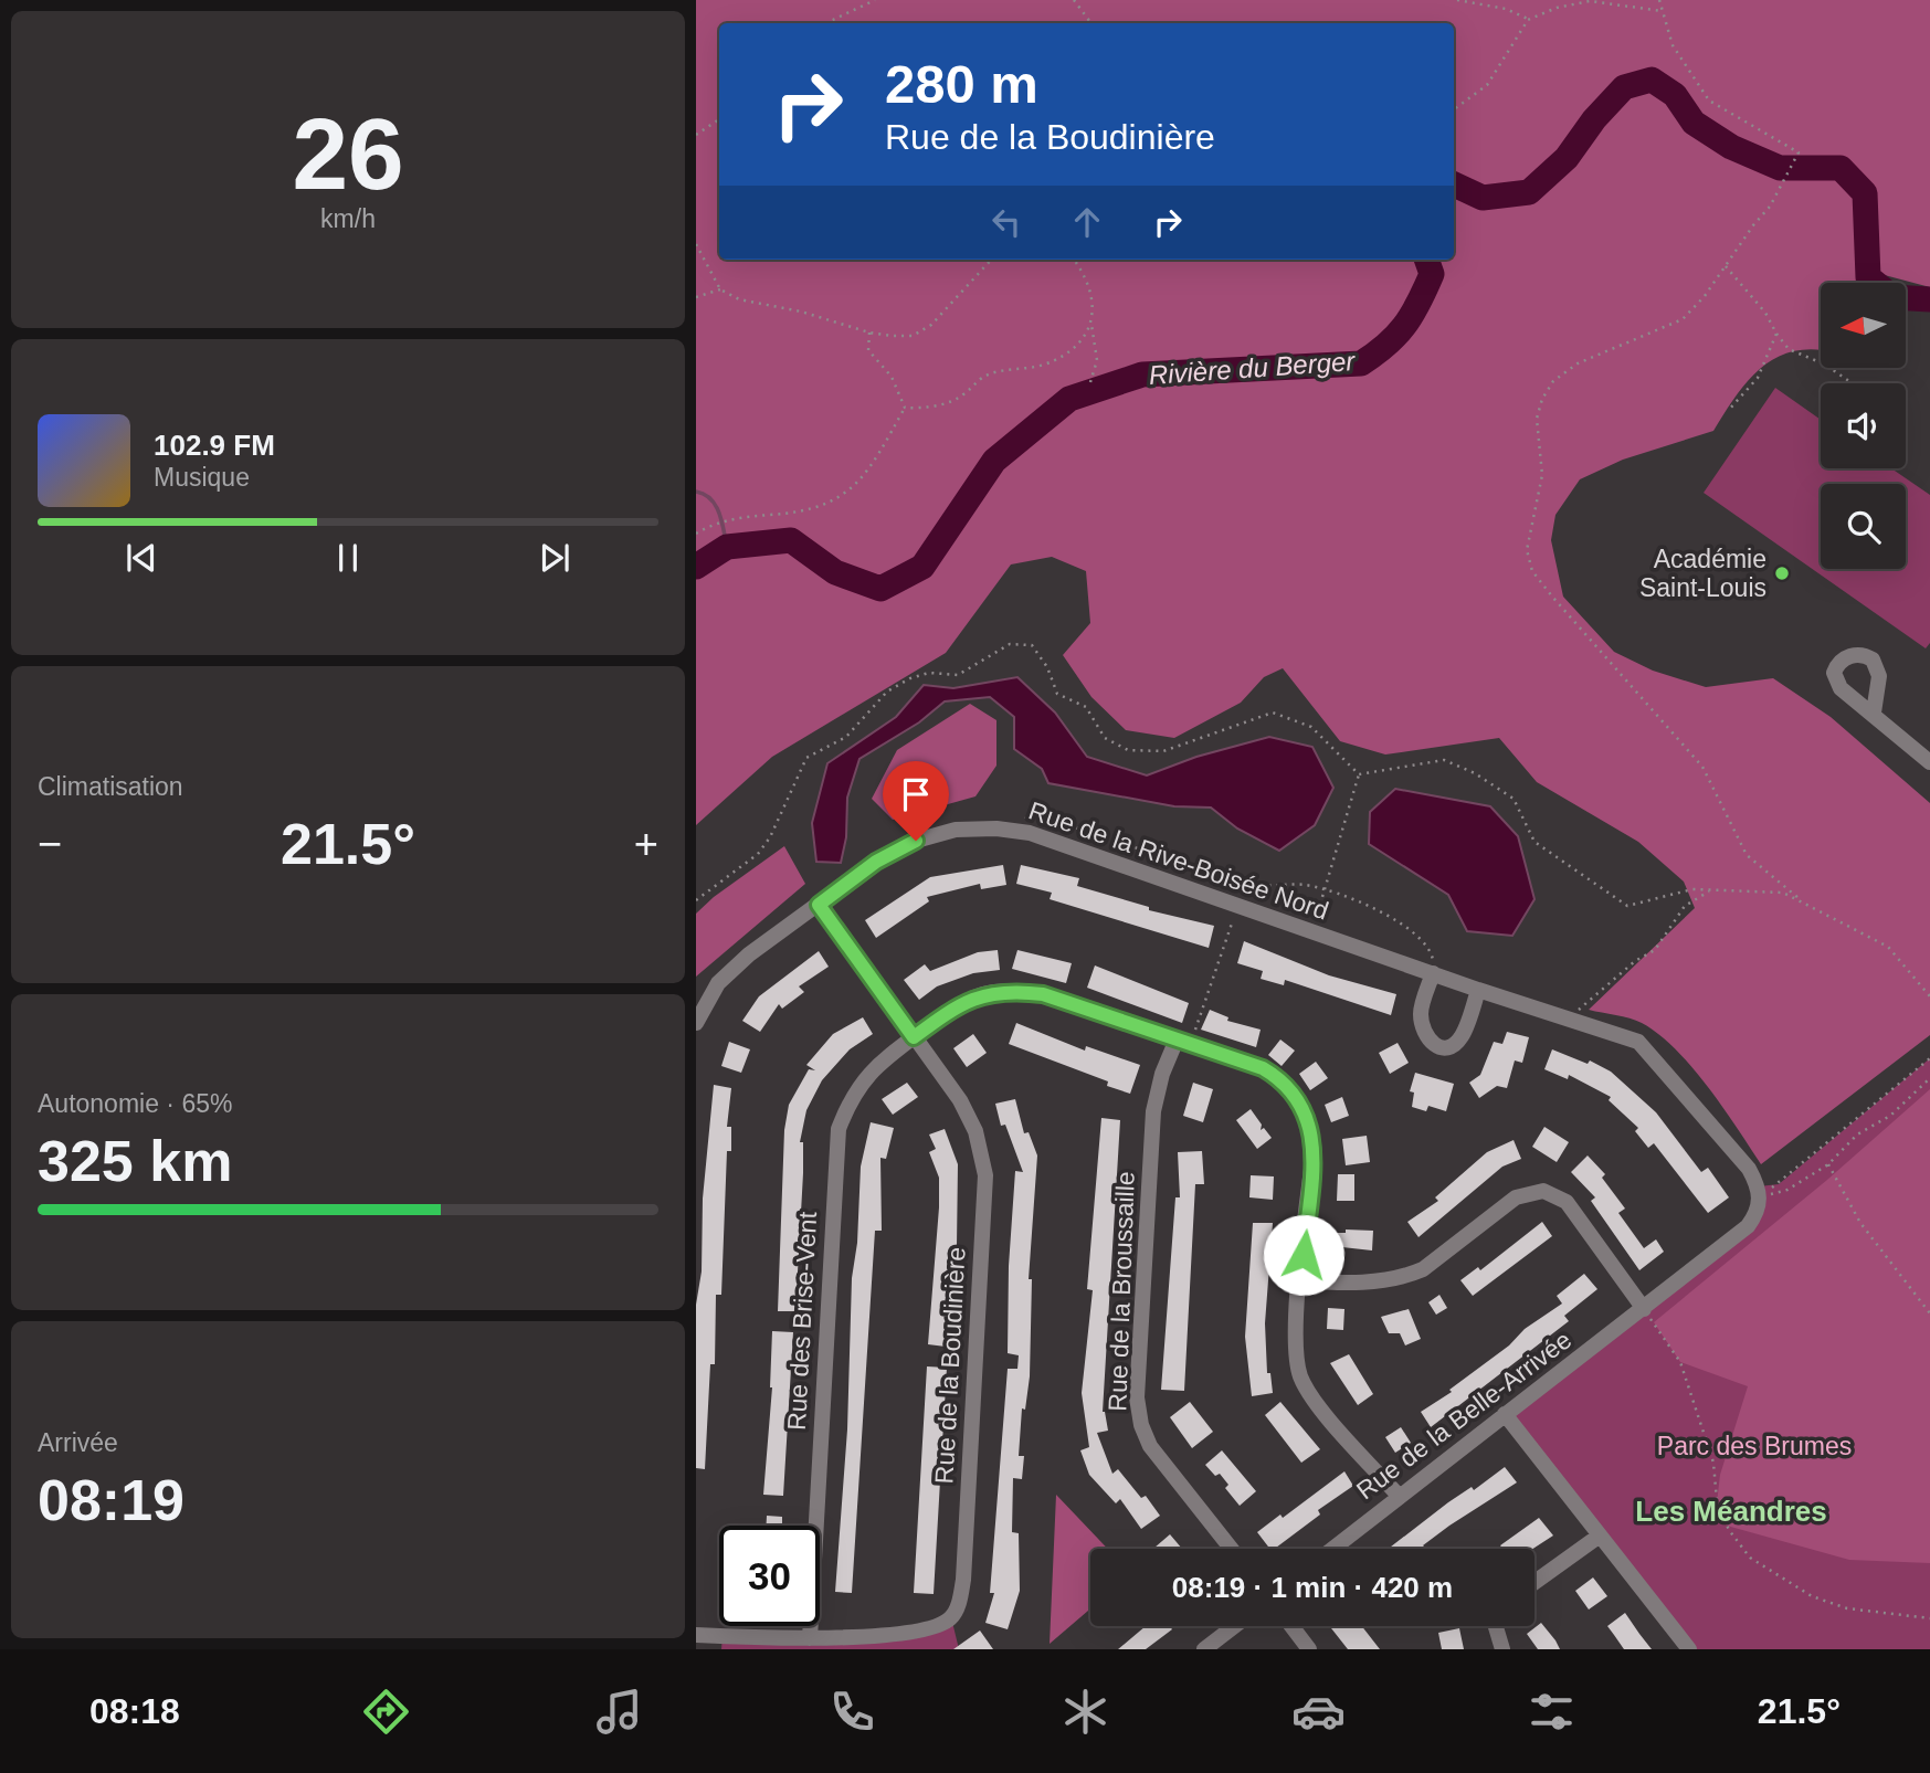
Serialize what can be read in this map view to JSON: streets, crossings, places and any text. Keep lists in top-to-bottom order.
{
  "streets": {
    "street": [
      "Rue de la Rive-Boisée Nord",
      "Rue de la Broussaille",
      "Rue des Brise-Vent",
      "Rue de la Boudinière",
      "Rue de la Belle-Arrivée"
    ]
  },
  "crossings": [
    ["Rue de la Rive-Boisée Nord", "Rue de la Boudinière"],
    ["Rue de la Broussaille", "Rue des Brise-Vent"],
    ["Rue des Brise-Vent", "Rue de la Boudinière"],
    ["Rue des Brise-Vent", "Rue de la Belle-Arrivée"]
  ],
  "districts": ["Les Méandres"],
  "water": ["Rivière du Berger"],
  "parks": ["Parc des Brumes"],
  "places": ["Académie Saint-Louis"],
  "north": "left",
  "page": {
    "tile": [
      ["26", "km/h"],
      "Climatisation",
      ["Autonomie · 65%", "325 km"],
      ["Arrivée", "08:19"]
    ],
    "turn": ["280 m", "Rue de la Boudinière"],
    "song": ["102.9 FM", "Musique"],
    "heat": ["−", "21.5°", "+"],
    "limit": "30",
    "trip": "08:19 · 1 min · 420 m",
    "tabs": ["08:18", "21.5°"]
  }
}
